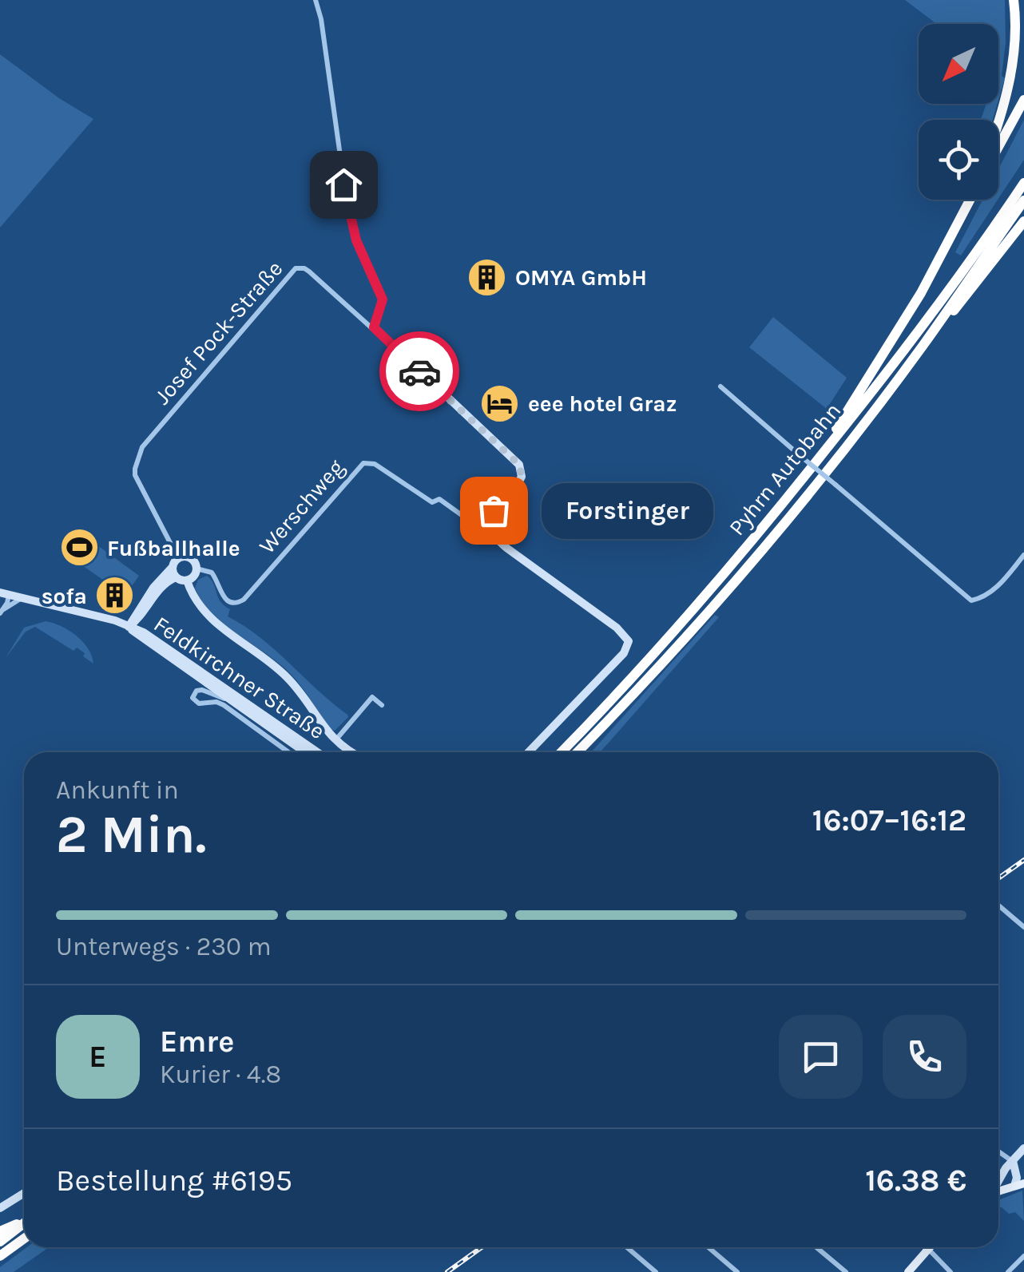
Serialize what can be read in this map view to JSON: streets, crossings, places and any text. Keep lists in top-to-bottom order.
{
  "streets": {
    "highway": ["Pyhrn Autobahn"],
    "main road": ["Werschweg", "Feldkirchner Straße"],
    "street": ["Josef Pock-Straße"]
  },
  "crossings": [
    ["Josef Pock-Straße", "Werschweg"]
  ],
  "places": {
    "building": ["OMYA GmbH", "sofa"],
    "hotel": ["eee hotel Graz"],
    "other": ["Forstinger"],
    "sports": ["Fußballhalle"]
  },
  "north": "bottom left",
  "page": {
    "bubble": "Forstinger",
    "heading": ["2 Min.", "Ankunft in", "16:07–16:12"],
    "panel": [
      "Emre",
      "Kurier · 4.8",
      "Bestellung #6195",
      "16.38 €"
    ],
    "bar": "Unterwegs · 230 m",
    "round": "E"
  }
}
